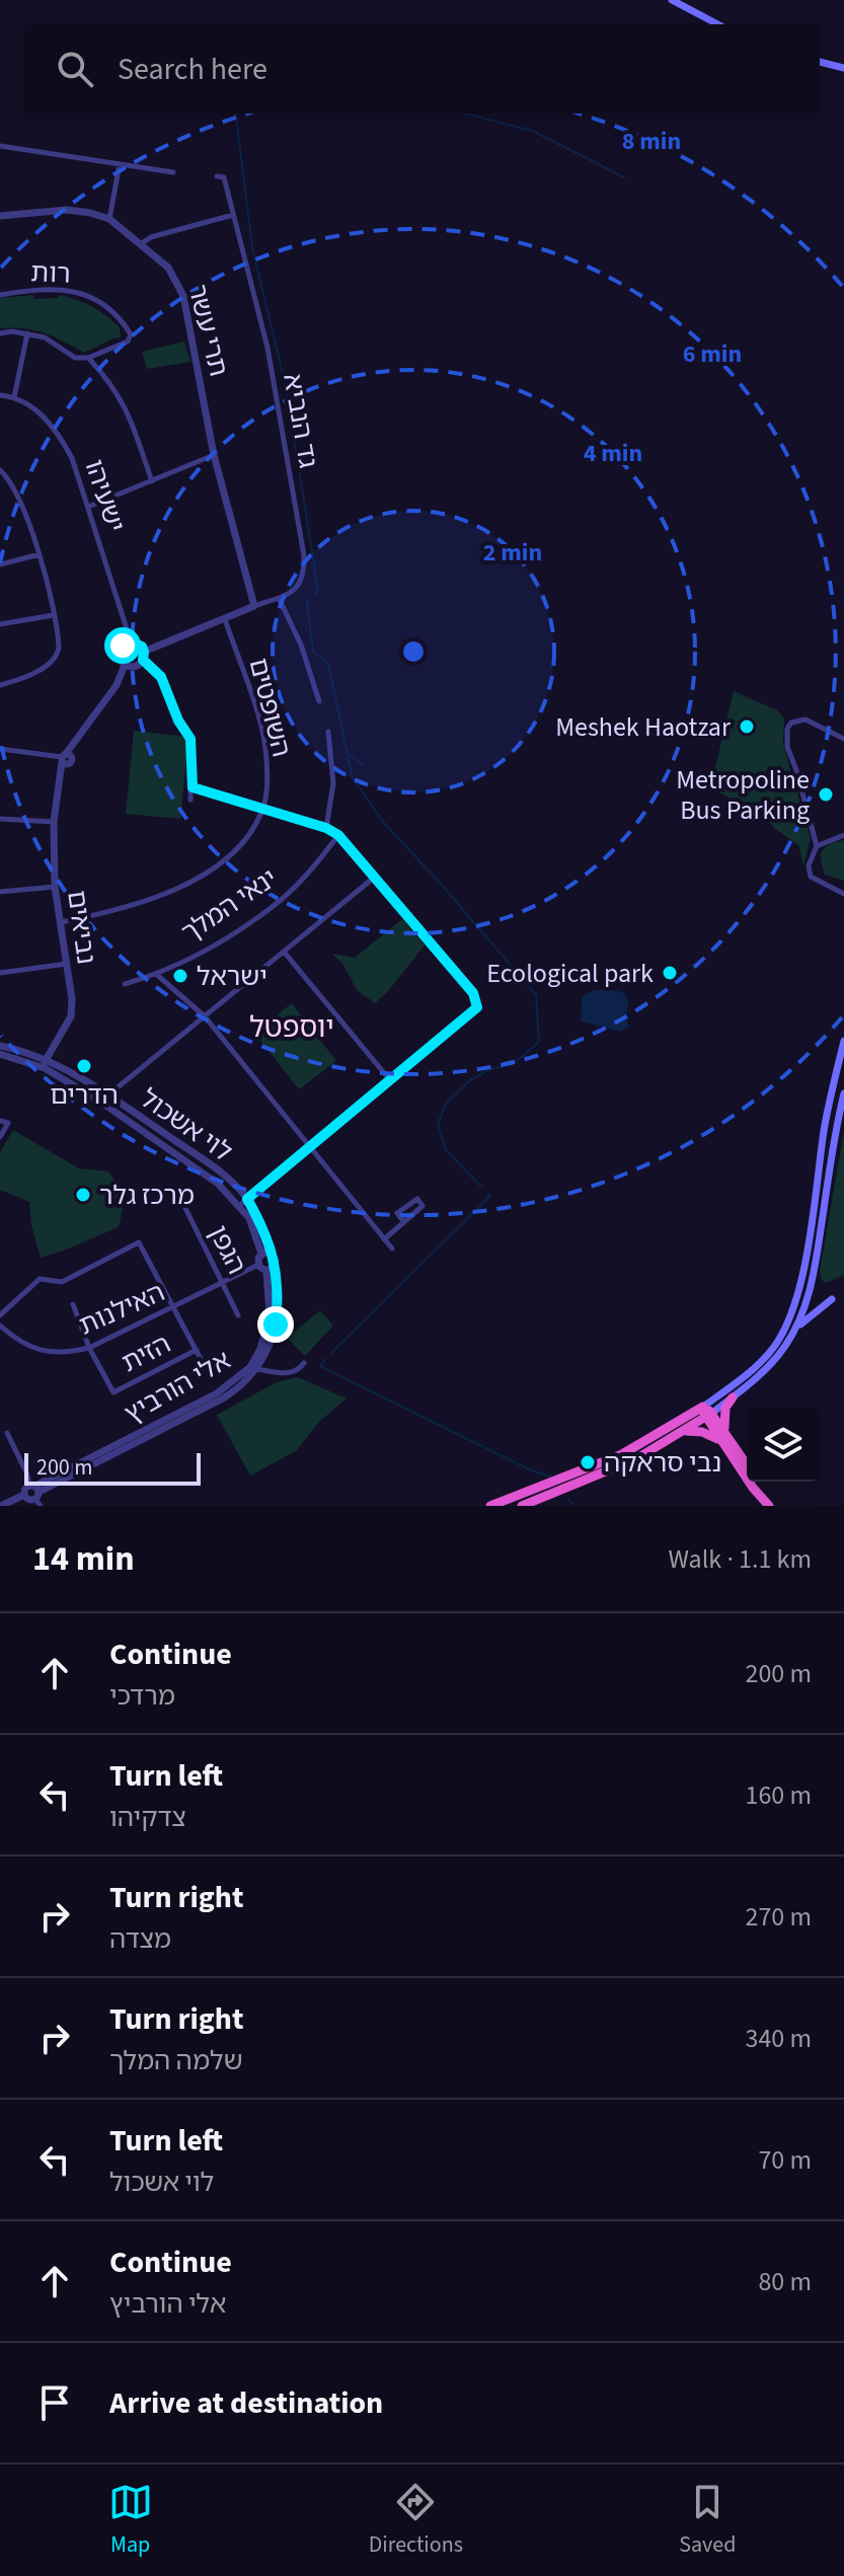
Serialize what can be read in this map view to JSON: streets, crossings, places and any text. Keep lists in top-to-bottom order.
{
  "streets": {
    "street": [
      "רות",
      "תרי עשר",
      "גד הנביא",
      "ישעיהו",
      "השופטים",
      "ינאי המלך",
      "נביאים",
      "לוי אשכול",
      "הגפן",
      "האילנות",
      "הזית",
      "אלי הורביץ"
    ]
  },
  "crossings": [
    ["ישעיהו", "נביאים"],
    ["השופטים", "נביאים"],
    ["נביאים", "לוי אשכול"],
    ["הגפן", "האילנות"],
    ["האילנות", "הזית"]
  ],
  "districts": ["יוספטל"],
  "places": [
    "Meshek Haotzar",
    "Metropoline Bus Parking",
    "Ecological park",
    "ישראל",
    "הדרים",
    "מרכז גלר",
    "נבי סראקה"
  ],
  "scale_bar": "200 m",
  "page": {
    "search": "Search here",
    "scale": "200 m",
    "heading": ["14 min", "Walk · 1.1 km"],
    "list": [
      ["Continue", "מרדכי", "200 m"],
      ["Turn left", "צדקיהו", "160 m"],
      ["Turn right", "מצדה", "270 m"],
      ["Turn right", "שלמה המלך", "340 m"],
      ["Turn left", "לוי אשכול", "70 m"],
      ["Continue", "אלי הורביץ", "80 m"],
      "Arrive at destination"
    ],
    "nav": ["Map", "Directions", "Saved"]
  },
  "rings": [
    "8 min",
    "6 min",
    "4 min",
    "2 min"
  ]
}
